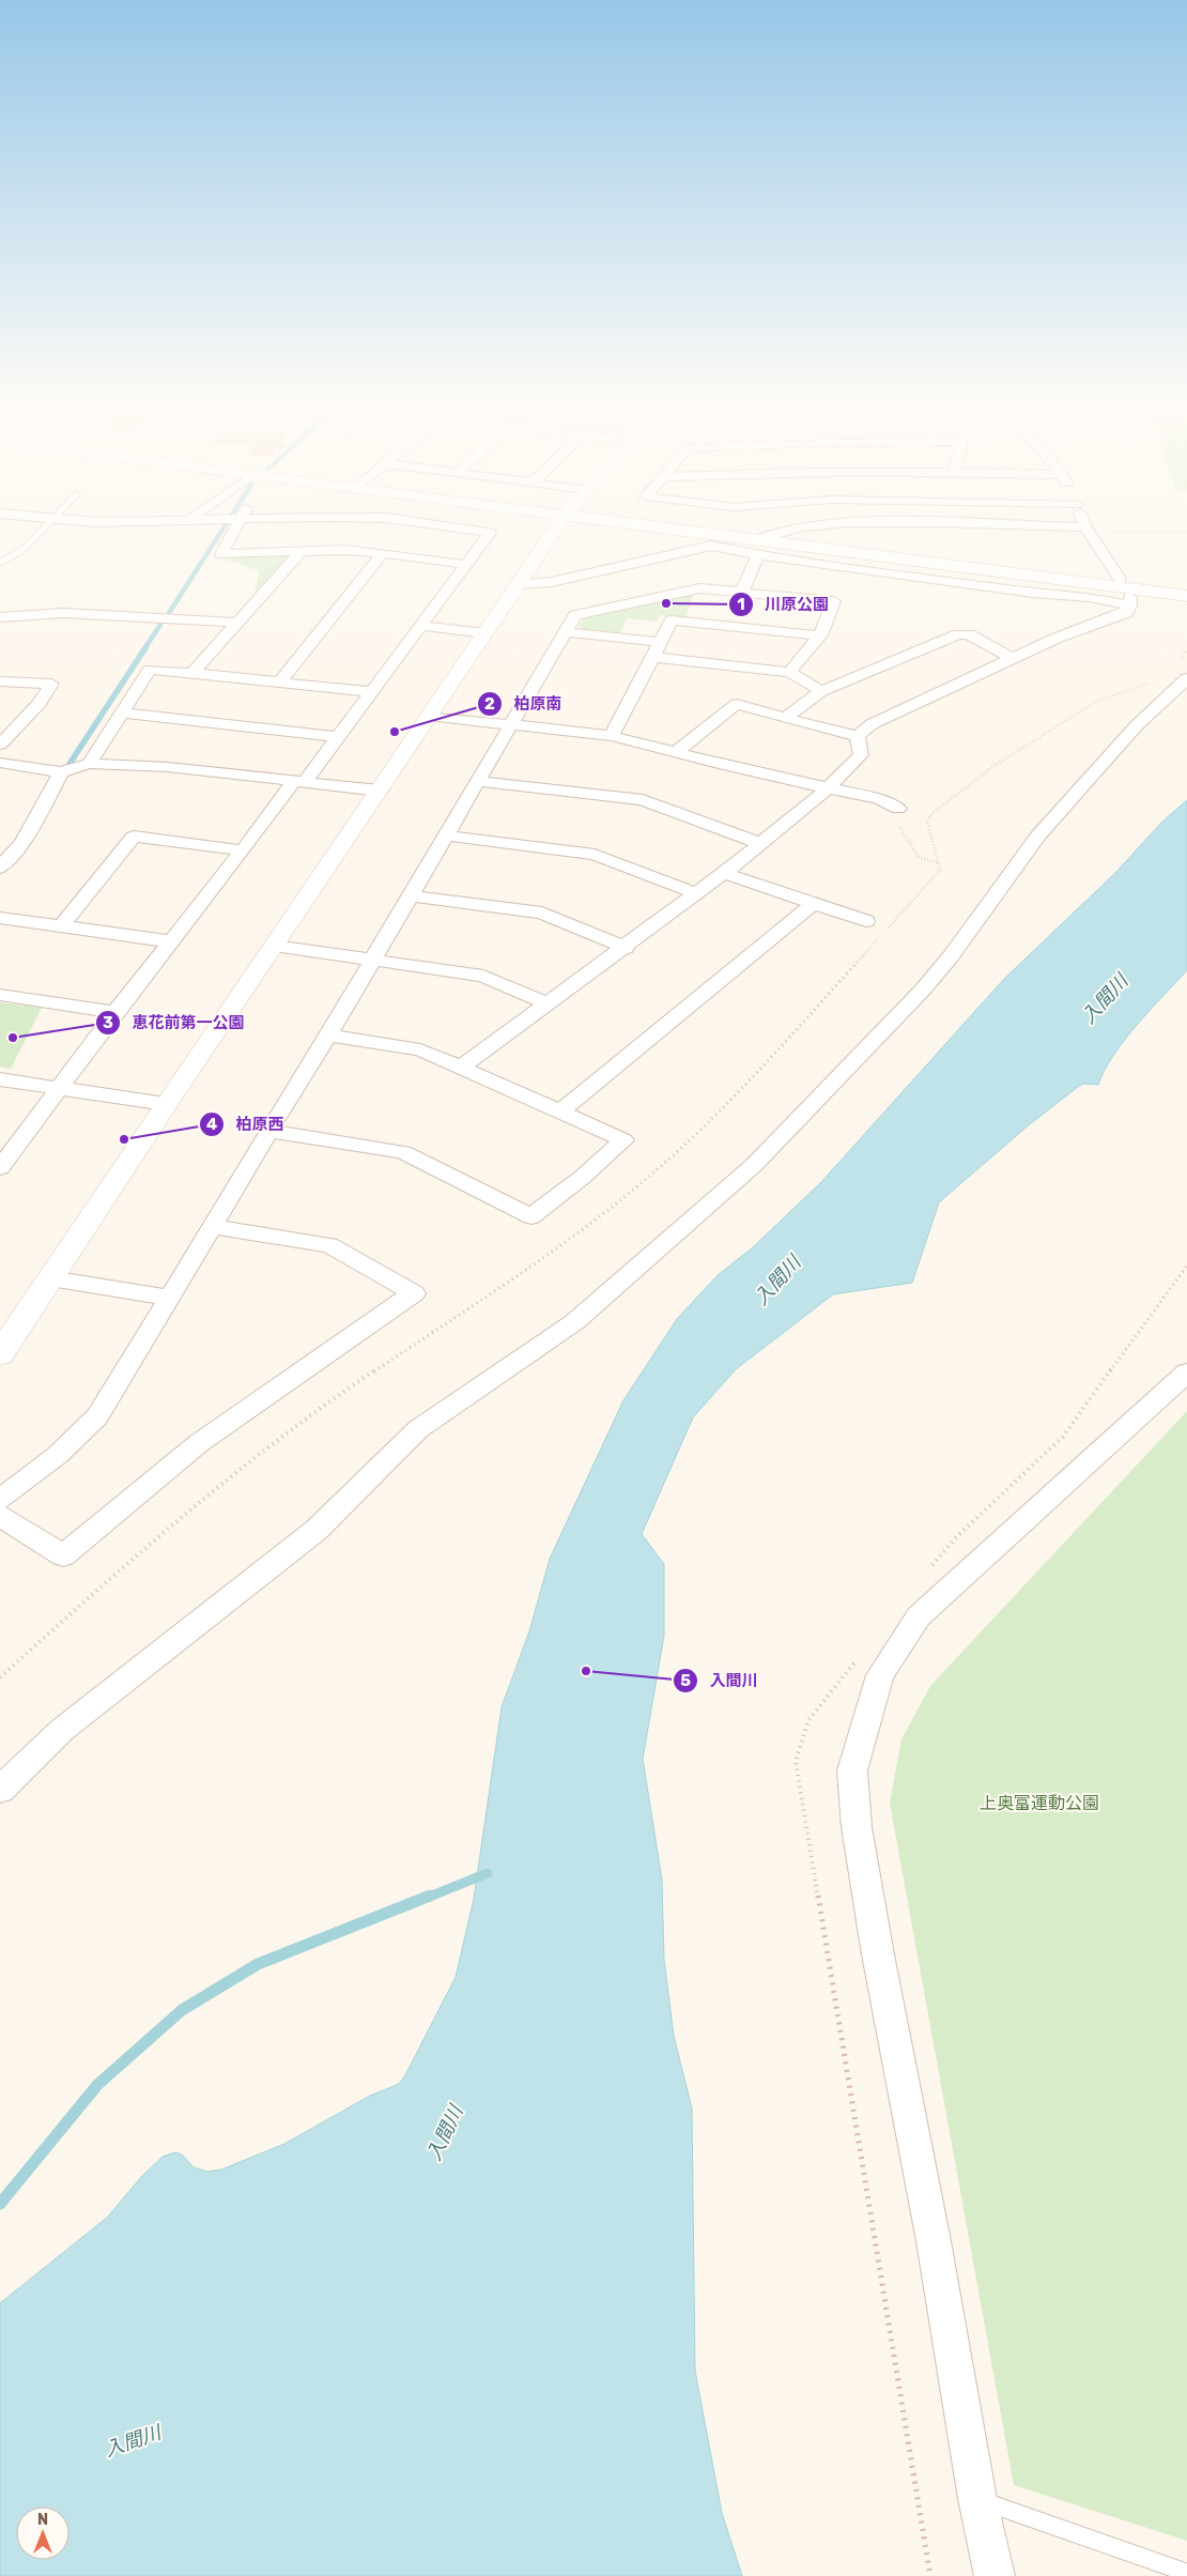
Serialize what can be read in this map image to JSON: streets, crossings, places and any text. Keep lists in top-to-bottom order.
{
  "water": ["入間川"],
  "parks": ["上奥富運動公園"],
  "places": [
    "川原公園",
    "柏原南",
    "恵花前第一公園",
    "柏原西",
    "入間川"
  ],
  "north": "top"
}
